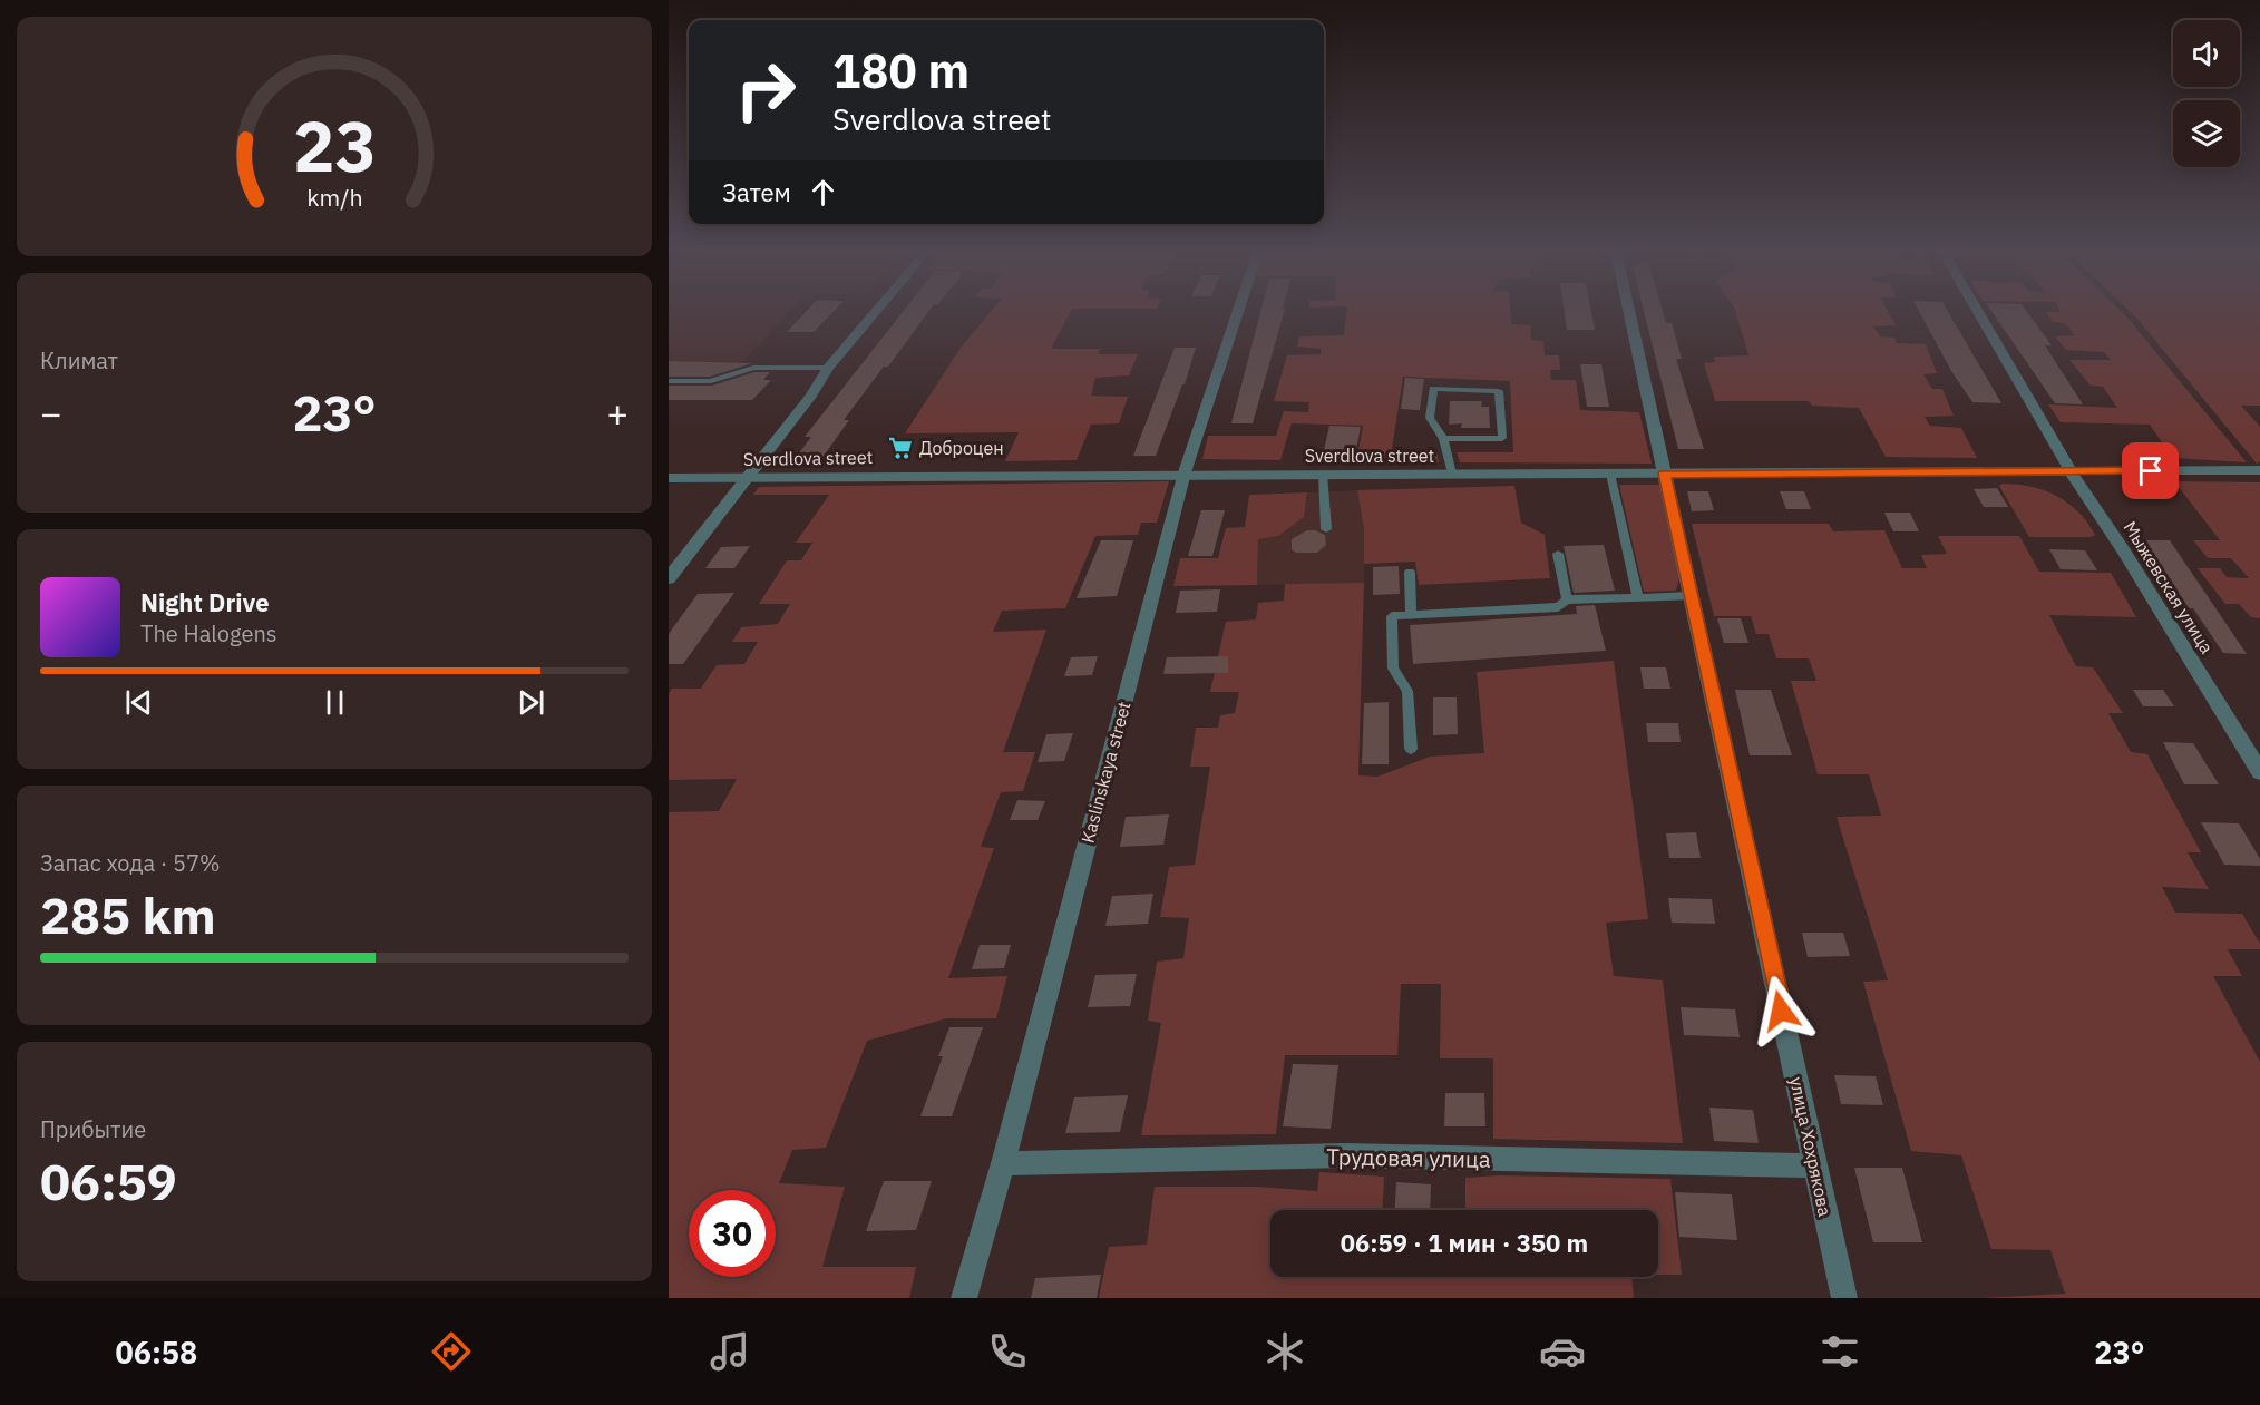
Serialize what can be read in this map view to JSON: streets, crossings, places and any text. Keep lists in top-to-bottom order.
{
  "streets": {
    "street": [
      "Sverdlova street",
      "Мыжевская улица",
      "Kaslinskaya street",
      "улица Хохрякова",
      "Трудовая улица"
    ]
  },
  "crossings": [
    ["Sverdlova street", "Мыжевская улица"],
    ["Sverdlova street", "Kaslinskaya street"],
    ["Sverdlova street", "улица Хохрякова"],
    ["Kaslinskaya street", "Трудовая улица"],
    ["улица Хохрякова", "Трудовая улица"]
  ],
  "places": {
    "supermarket": ["Доброцен"]
  },
  "page": {
    "turn": ["180 m", "Sverdlova street"],
    "then": "Затем",
    "tile": [
      "Климат",
      ["Запас хода · 57%", "285 km"],
      ["Прибытие", "06:59"]
    ],
    "heat": ["−", "23°", "+"],
    "song": ["Night Drive", "The Halogens"],
    "limit": "30",
    "trip": "06:59 · 1 мин · 350 m",
    "tabs": ["06:58", "23°"],
    "gauge": ["23", "km/h"]
  }
}
